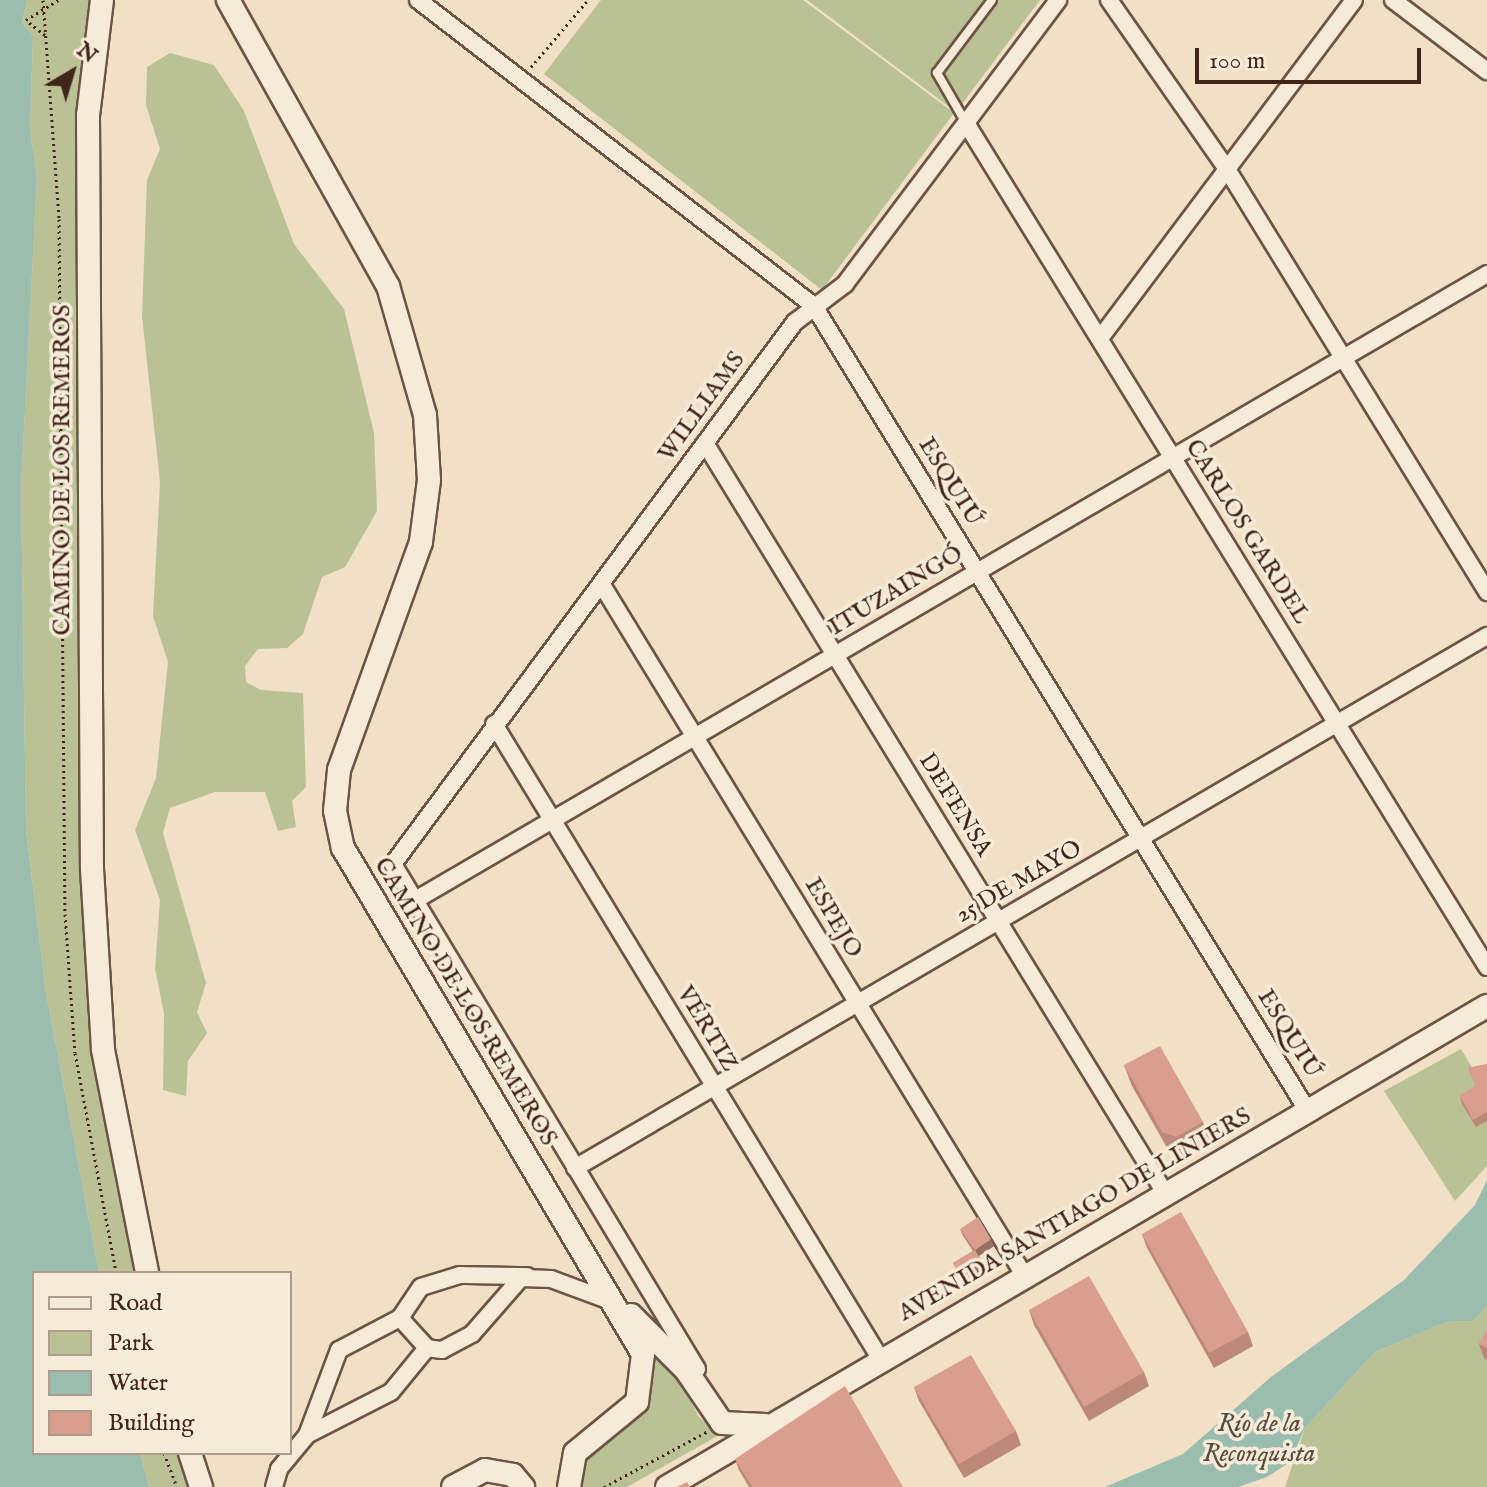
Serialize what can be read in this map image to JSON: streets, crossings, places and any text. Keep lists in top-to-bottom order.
{
  "streets": {
    "main road": ["CAMINO DE LOS REMEROS", "AVENIDA SANTIAGO DE LINIERS"],
    "street": [
      "WILLIAMS",
      "ESQUIÚ",
      "CARLOS GARDEL",
      "ITUZAINGÓ",
      "DEFENSA",
      "25 DE MAYO",
      "ESPEJO",
      "VÉRTIZ"
    ]
  },
  "crossings": [
    ["WILLIAMS", "ESQUIÚ"],
    ["WILLIAMS", "CARLOS GARDEL"],
    ["WILLIAMS", "ITUZAINGÓ"],
    ["WILLIAMS", "DEFENSA"],
    ["WILLIAMS", "ESPEJO"],
    ["WILLIAMS", "VÉRTIZ"],
    ["CAMINO DE LOS REMEROS", "AVENIDA SANTIAGO DE LINIERS"],
    ["ESQUIÚ", "ITUZAINGÓ"],
    ["ESQUIÚ", "25 DE MAYO"],
    ["ESQUIÚ", "AVENIDA SANTIAGO DE LINIERS"],
    ["CARLOS GARDEL", "ITUZAINGÓ"],
    ["CARLOS GARDEL", "25 DE MAYO"],
    ["ITUZAINGÓ", "DEFENSA"],
    ["ITUZAINGÓ", "ESPEJO"],
    ["ITUZAINGÓ", "VÉRTIZ"],
    ["DEFENSA", "25 DE MAYO"],
    ["DEFENSA", "AVENIDA SANTIAGO DE LINIERS"],
    ["25 DE MAYO", "ESPEJO"],
    ["25 DE MAYO", "VÉRTIZ"],
    ["ESPEJO", "AVENIDA SANTIAGO DE LINIERS"],
    ["VÉRTIZ", "AVENIDA SANTIAGO DE LINIERS"]
  ],
  "water": ["Río de la Reconquista"],
  "legend": [
    "Road",
    "Park",
    "Water",
    "Building"
  ],
  "scale_bar": "100 m",
  "north": "top right"
}
